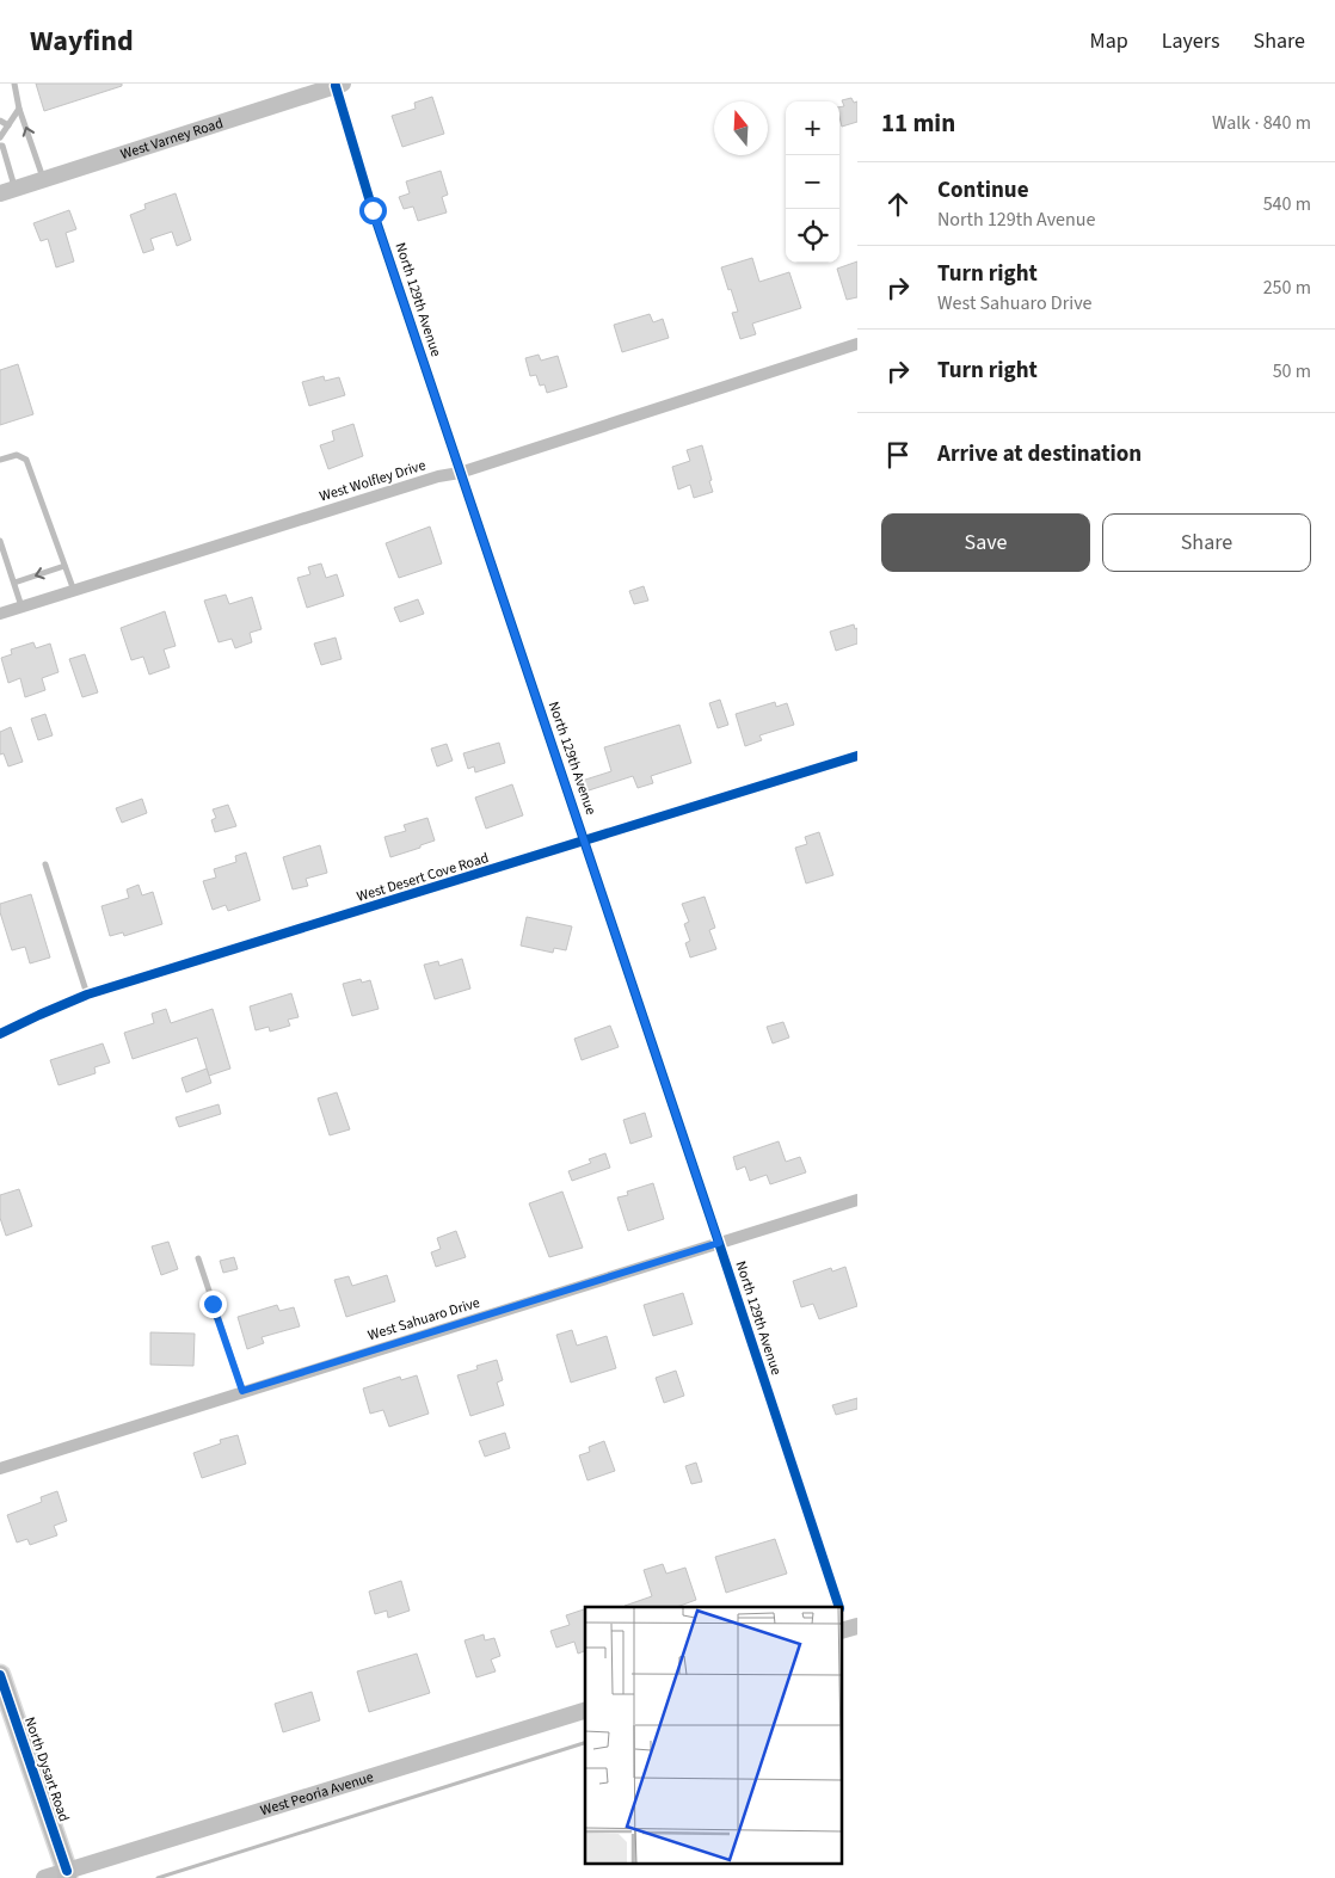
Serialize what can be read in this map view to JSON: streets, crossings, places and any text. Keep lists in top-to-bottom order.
{
  "streets": {
    "main road": ["West Varney Road", "North Dysart Road", "West Peoria Avenue"],
    "street": [
      "North 129th Avenue",
      "West Wolfley Drive",
      "West Desert Cove Road",
      "West Sahuaro Drive"
    ]
  },
  "crossings": [
    ["West Varney Road", "North 129th Avenue"],
    ["North 129th Avenue", "West Wolfley Drive"],
    ["North 129th Avenue", "West Desert Cove Road"],
    ["North 129th Avenue", "West Sahuaro Drive"],
    ["North Dysart Road", "West Peoria Avenue"]
  ],
  "north": "top",
  "page": {
    "header": "Wayfind",
    "nav": ["Map", "Layers", "Share"],
    "heading": ["11 min", "Walk · 840 m"],
    "map_buttons": ["+", "−"],
    "list": [
      ["Continue", "North 129th Avenue", "540 m"],
      ["Turn right", "West Sahuaro Drive", "250 m"],
      ["Turn right", "50 m"],
      "Arrive at destination"
    ],
    "buttons": ["Save", "Share"]
  }
}
